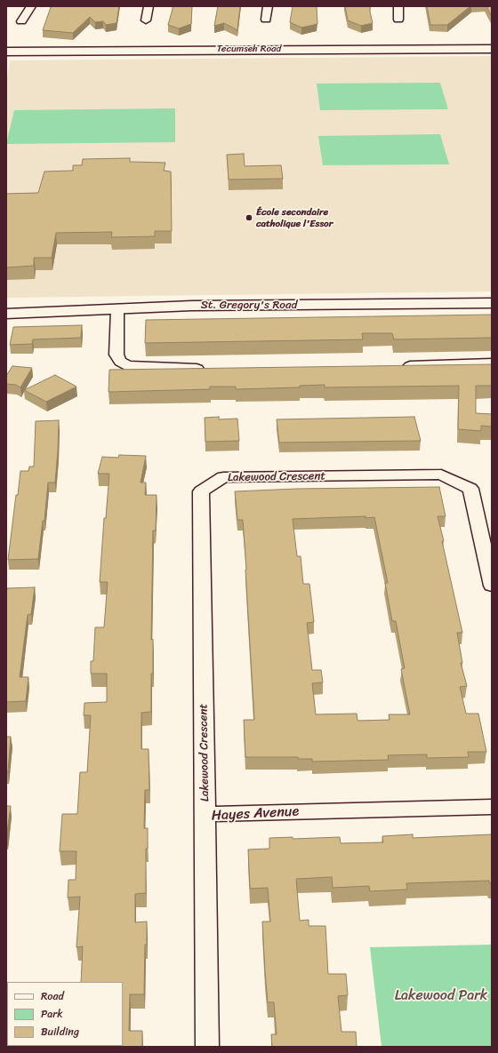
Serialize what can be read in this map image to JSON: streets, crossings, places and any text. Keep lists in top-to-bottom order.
{
  "streets": {
    "main road": ["Tecumseh Road", "St. Gregory's Road"],
    "street": ["Lakewood Crescent", "Hayes Avenue"]
  },
  "crossings": [
    ["Lakewood Crescent", "Hayes Avenue"]
  ],
  "parks": ["Lakewood Park"],
  "places": ["École secondaire catholique l'Essor"],
  "legend": ["Road", "Park", "Building"]
}
